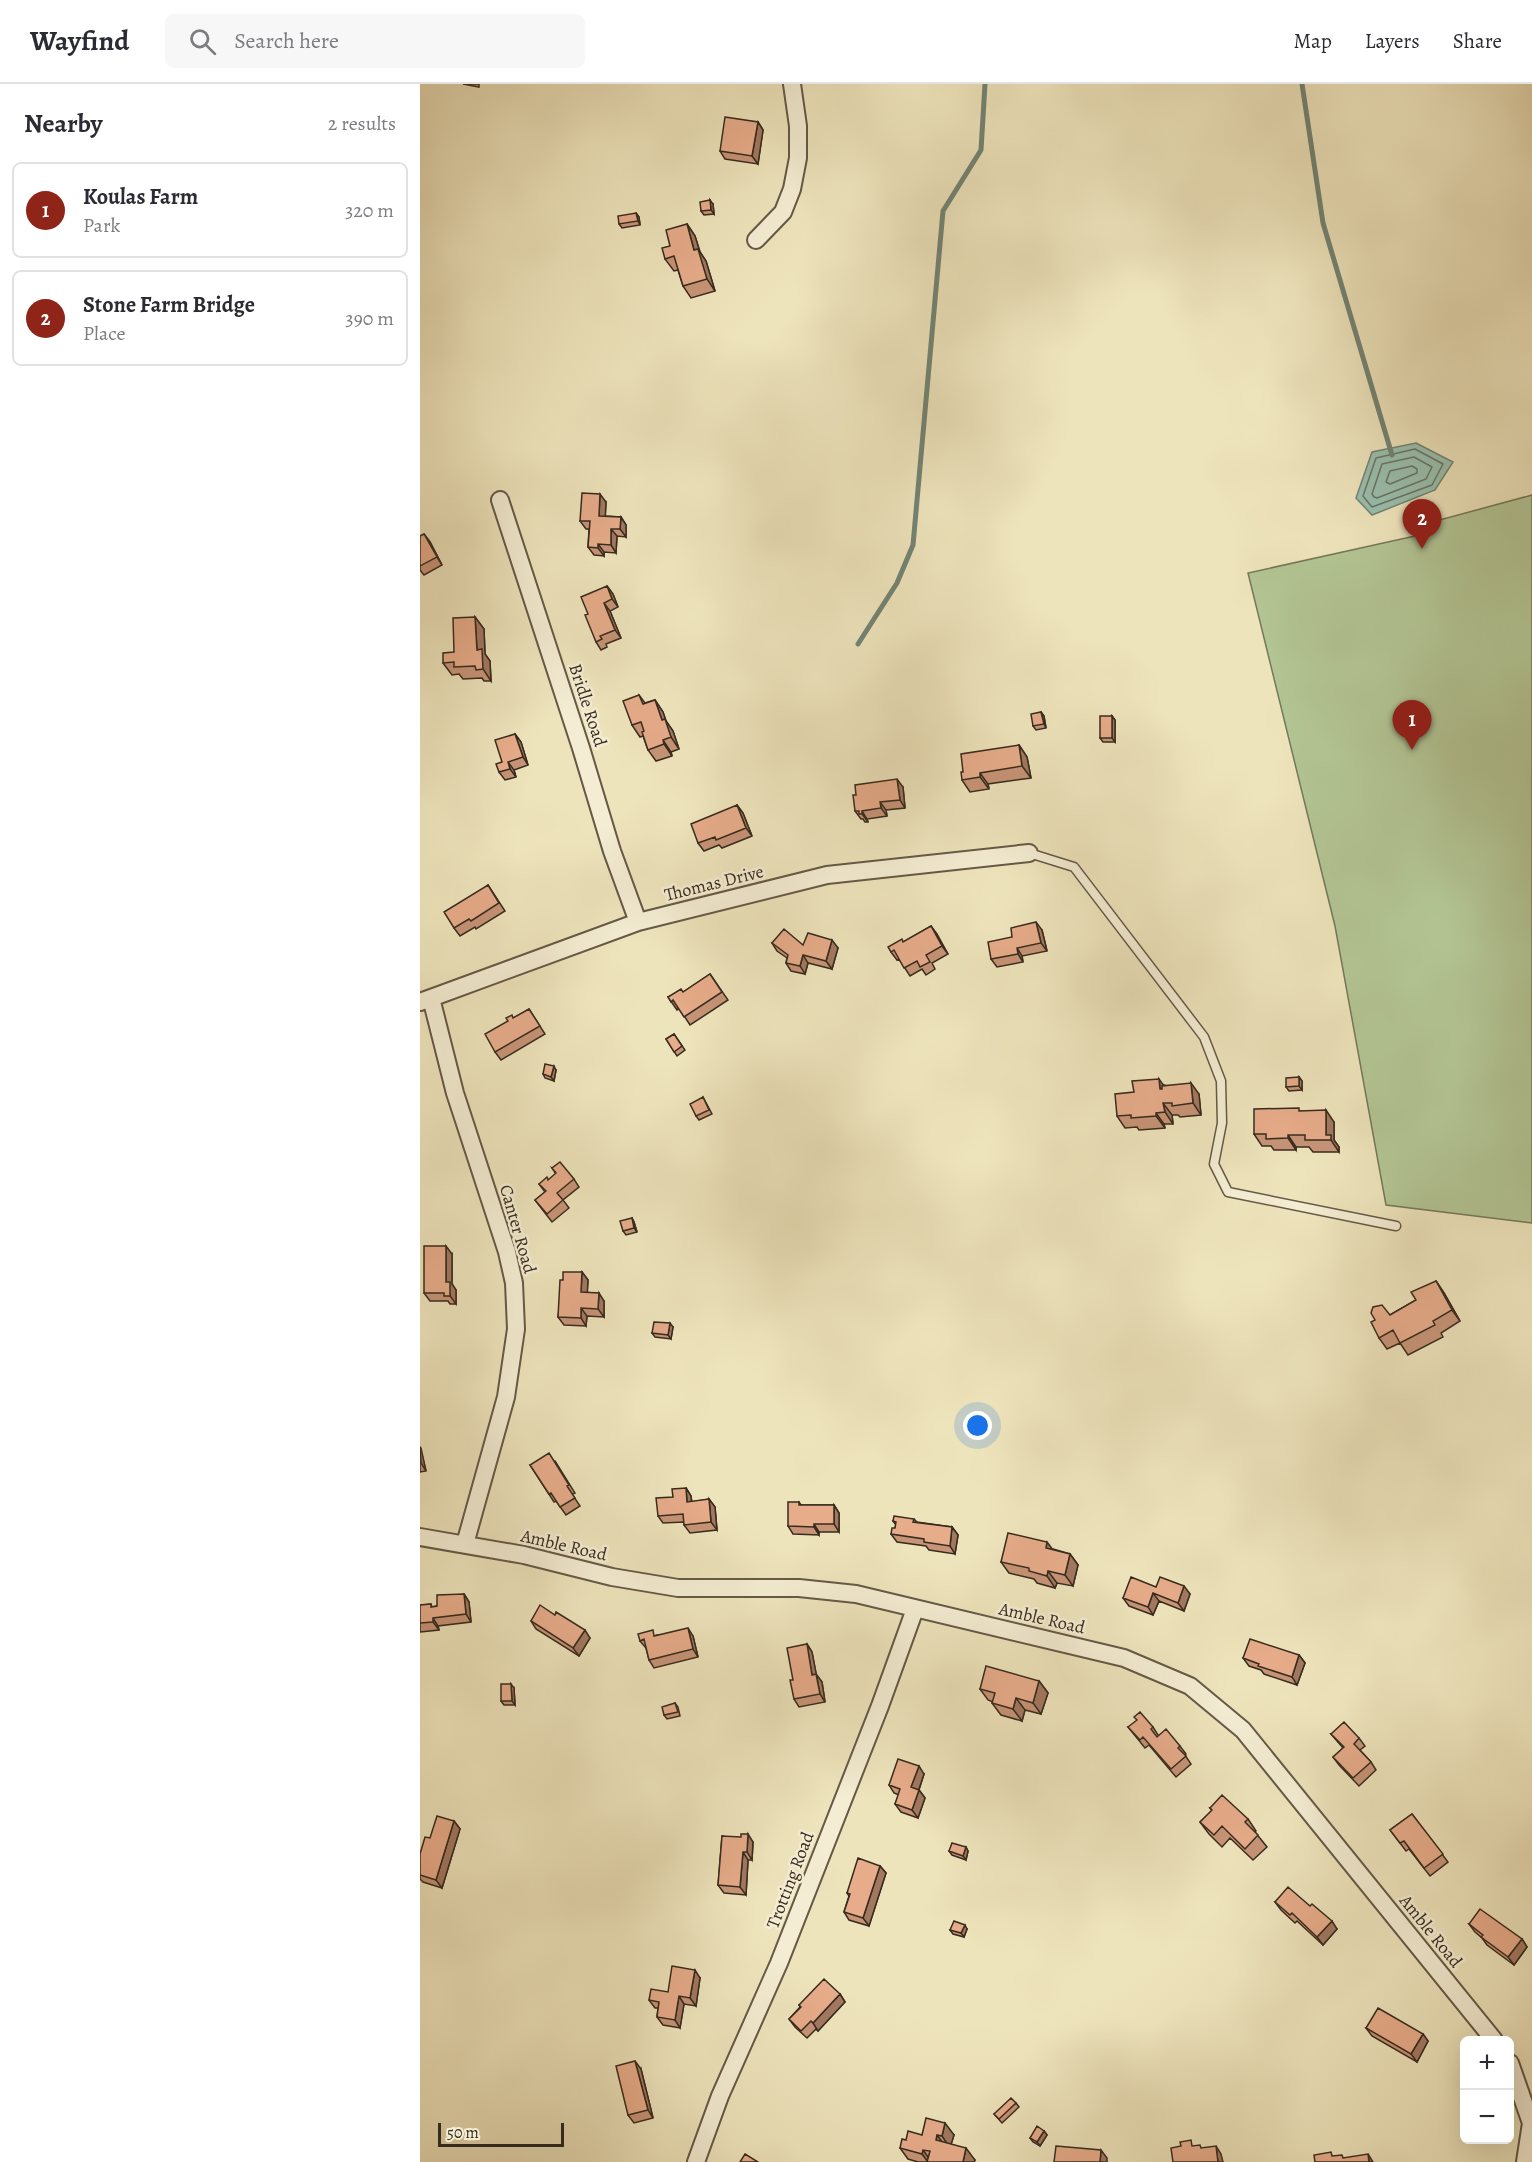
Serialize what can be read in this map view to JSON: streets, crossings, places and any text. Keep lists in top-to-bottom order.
{
  "streets": {
    "street": [
      "Bridle Road",
      "Thomas Drive",
      "Canter Road",
      "Amble Road",
      "Trotting Road"
    ]
  },
  "crossings": [
    ["Bridle Road", "Thomas Drive"],
    ["Thomas Drive", "Canter Road"],
    ["Canter Road", "Amble Road"],
    ["Amble Road", "Trotting Road"]
  ],
  "scale_bar": "50 m",
  "page": {
    "header": "Wayfind",
    "search": "Search here",
    "nav": ["Map", "Layers", "Share"],
    "heading": ["Nearby", "2 results"],
    "list": [
      {
        "mark": "1",
        "name": "Koulas Farm",
        "note": "Park",
        "value": "320 m"
      },
      {
        "mark": "2",
        "name": "Stone Farm Bridge",
        "note": "Place",
        "value": "390 m"
      }
    ],
    "pins": ["2", "1"],
    "map_buttons": ["+", "−"],
    "scale": "50 m"
  }
}
